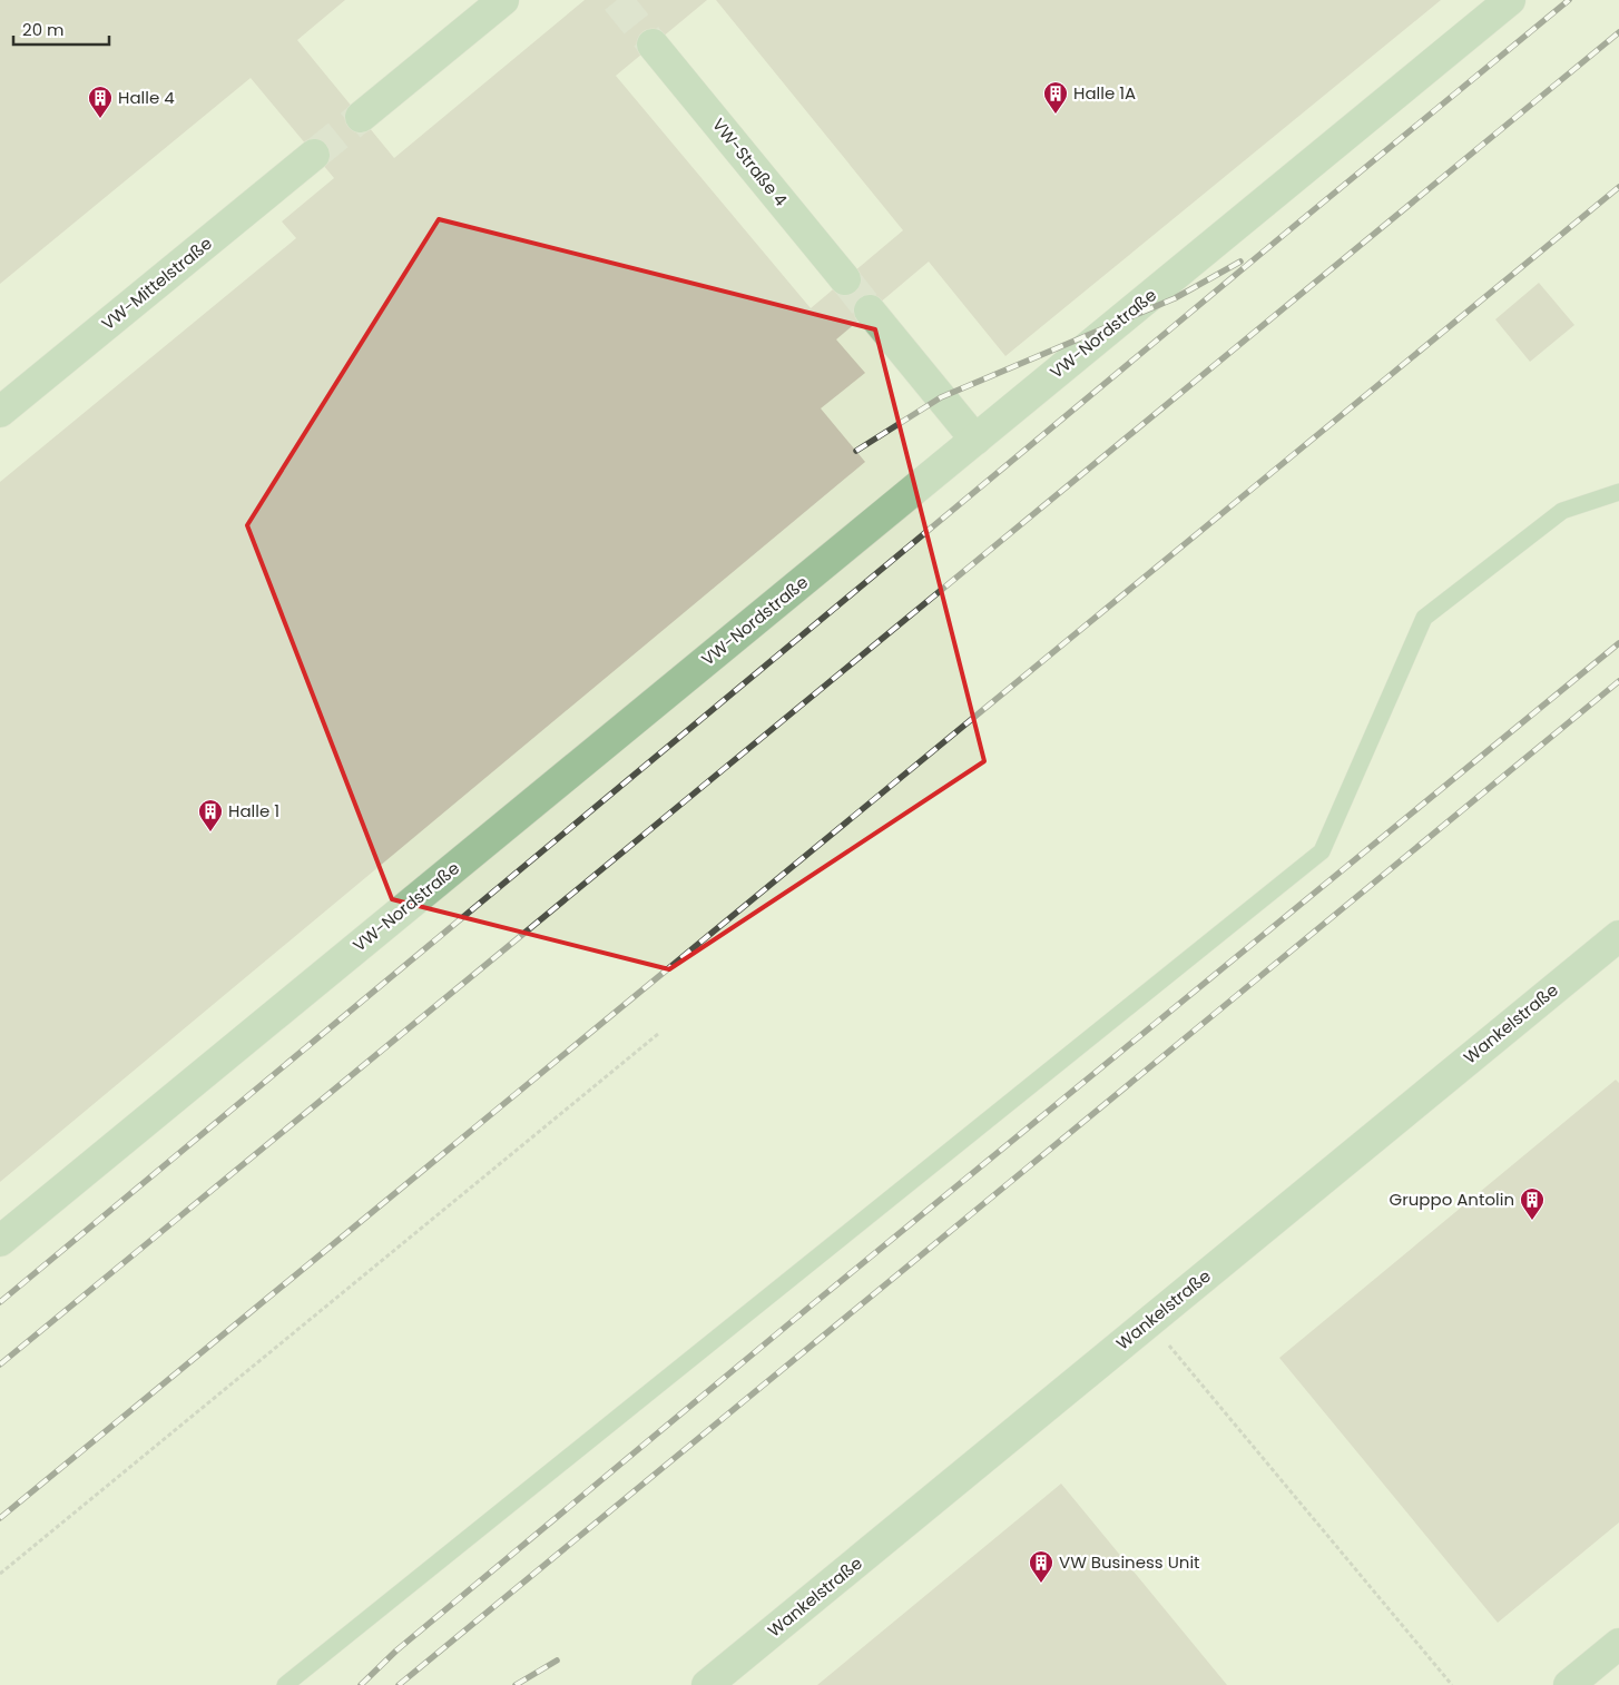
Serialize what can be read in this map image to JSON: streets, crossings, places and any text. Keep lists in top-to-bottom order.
{
  "streets": {
    "street": [
      "VW-Straße 4",
      "VW-Mittelstraße",
      "VW-Nordstraße",
      "Wankelstraße"
    ]
  },
  "places": {
    "building": [
      "Halle 1A",
      "Halle 4",
      "Halle 1",
      "Gruppo Antolin",
      "VW Business Unit"
    ]
  },
  "scale_bar": "20 m"
}
